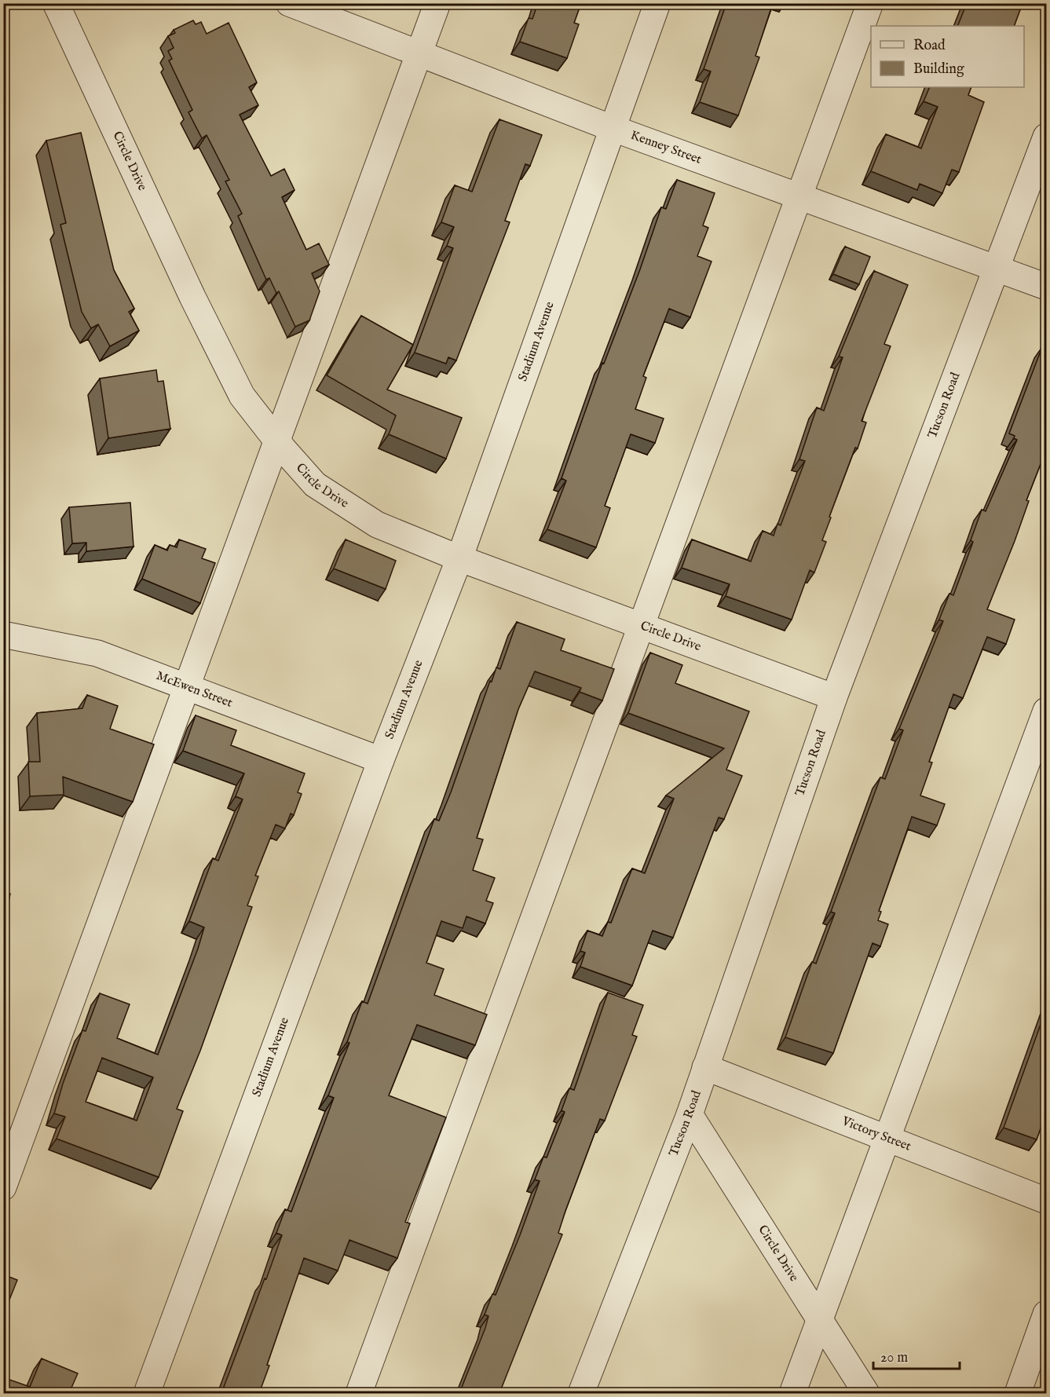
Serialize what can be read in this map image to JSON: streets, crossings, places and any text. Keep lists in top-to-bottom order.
{
  "streets": {
    "street": [
      "Kenney Street",
      "Circle Drive",
      "Stadium Avenue",
      "Tucson Road",
      "McEwen Street",
      "Victory Street"
    ]
  },
  "crossings": [
    ["Kenney Street", "Stadium Avenue"],
    ["Kenney Street", "Tucson Road"],
    ["Circle Drive", "Stadium Avenue"],
    ["Circle Drive", "Tucson Road"],
    ["Stadium Avenue", "McEwen Street"],
    ["Tucson Road", "Victory Street"]
  ],
  "legend": ["Road", "Building"],
  "scale_bar": "20 m"
}
